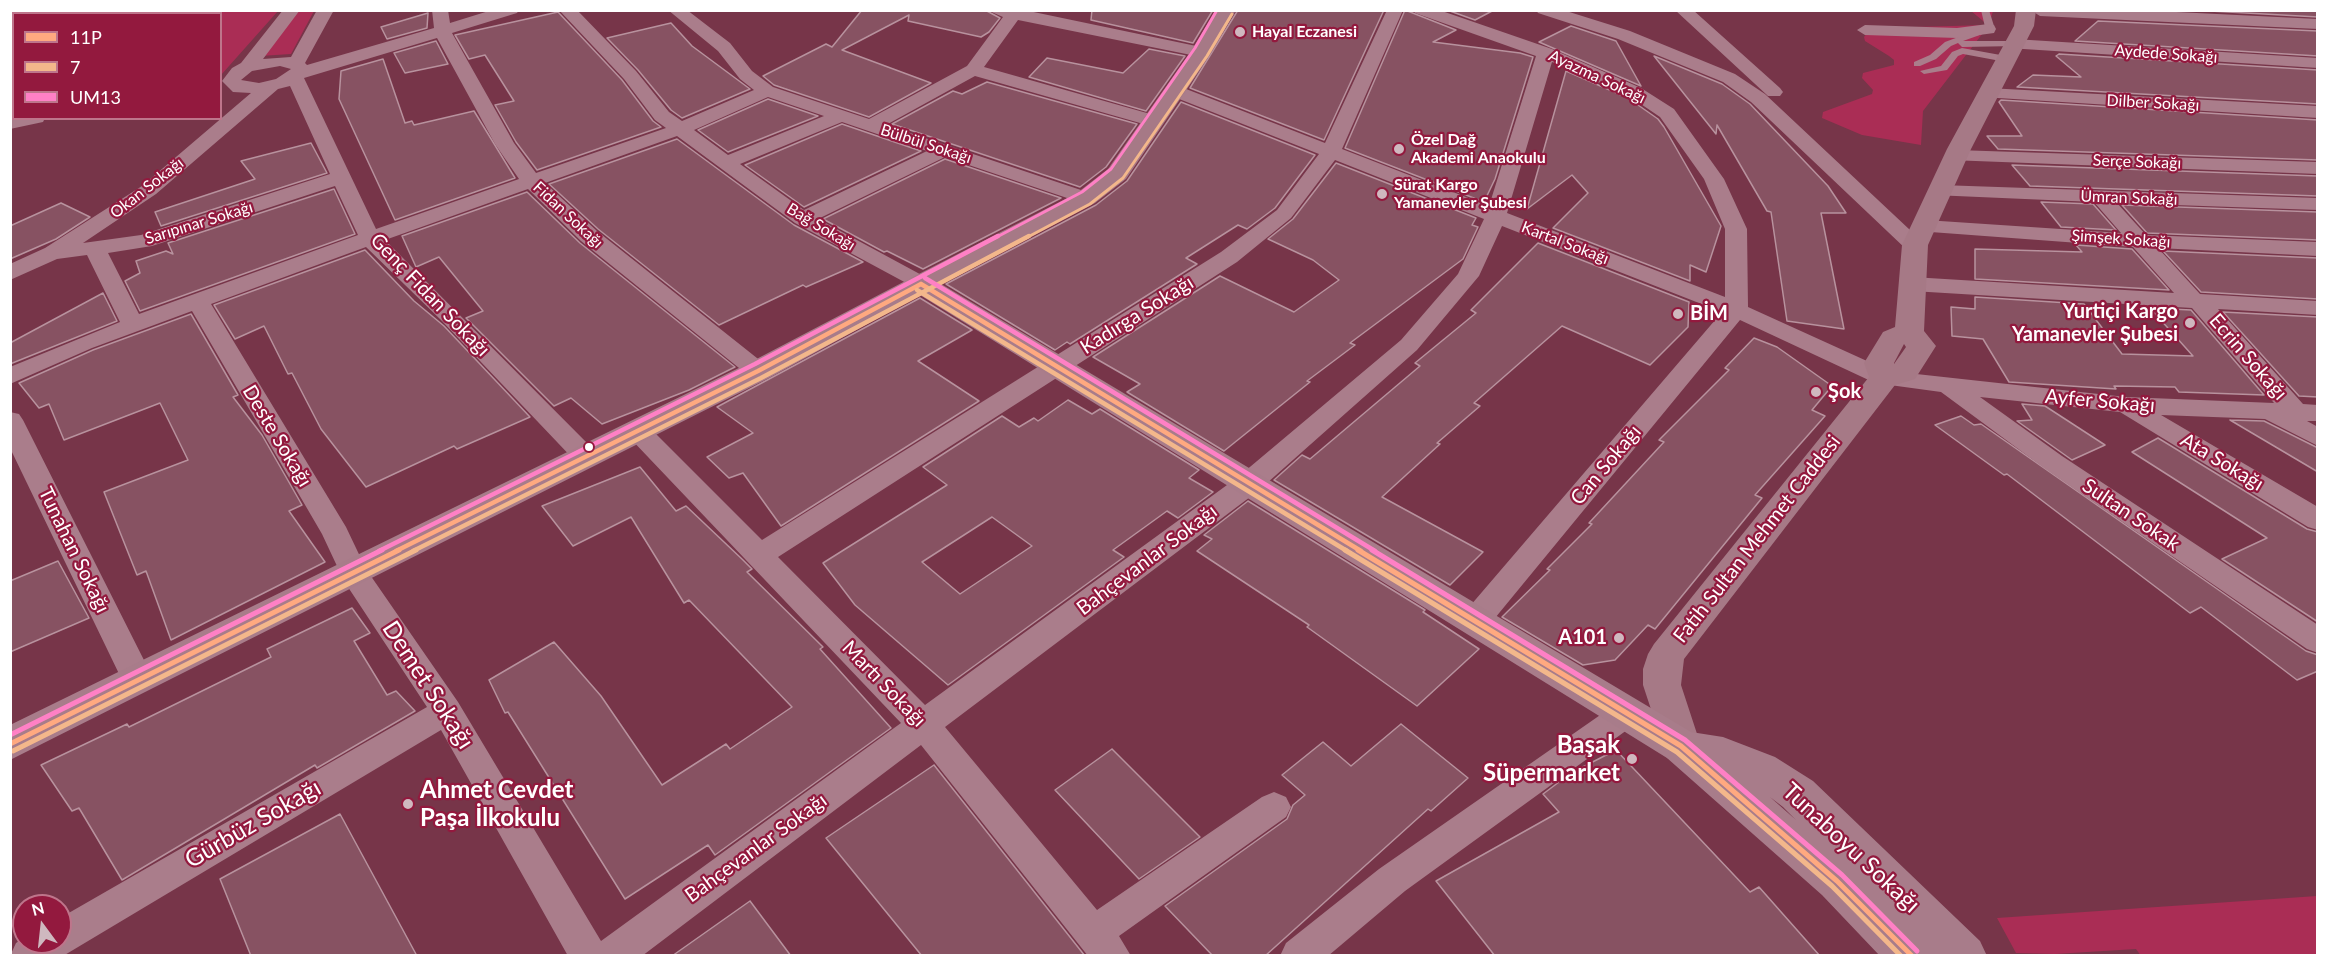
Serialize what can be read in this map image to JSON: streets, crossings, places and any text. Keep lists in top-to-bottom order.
{
  "streets": {
    "main road": ["Fatih Sultan Mehmet Caddesi", "Tunaboyu Sokağı"],
    "street": [
      "Aydede Sokağı",
      "Ayazma Sokağı",
      "Dilber Sokağı",
      "Bülbül Sokağı",
      "Serçe Sokağı",
      "Okan Sokağı",
      "Ümran Sokağı",
      "Fidan Sokağı",
      "Sarıpınar Sokağı",
      "Bağ Sokağı",
      "Şimşek Sokağı",
      "Kartal Sokağı",
      "Genç Fidan Sokağı",
      "Kadırga Sokağı",
      "Ecrin Sokağı",
      "Ayfer Sokağı",
      "Deste Sokağı",
      "Ata Sokağı",
      "Can Sokağı",
      "Sultan Sokak",
      "Tunahan Sokağı",
      "Bahçevanlar Sokağı",
      "Martı Sokağı",
      "Demet Sokağı",
      "Gürbüz Sokağı"
    ]
  },
  "crossings": [
    ["Aydede Sokağı", "Fatih Sultan Mehmet Caddesi"],
    ["Ayazma Sokağı", "Kartal Sokağı"],
    ["Ayazma Sokağı", "Can Sokağı"],
    ["Ayazma Sokağı", "Bahçevanlar Sokağı"],
    ["Dilber Sokağı", "Fatih Sultan Mehmet Caddesi"],
    ["Serçe Sokağı", "Fatih Sultan Mehmet Caddesi"],
    ["Okan Sokağı", "Sarıpınar Sokağı"],
    ["Ümran Sokağı", "Ecrin Sokağı"],
    ["Ümran Sokağı", "Fatih Sultan Mehmet Caddesi"],
    ["Sarıpınar Sokağı", "Genç Fidan Sokağı"],
    ["Şimşek Sokağı", "Ecrin Sokağı"],
    ["Şimşek Sokağı", "Fatih Sultan Mehmet Caddesi"],
    ["Kartal Sokağı", "Kadırga Sokağı"],
    ["Kartal Sokağı", "Ayfer Sokağı"],
    ["Kartal Sokağı", "Can Sokağı"],
    ["Kartal Sokağı", "Fatih Sultan Mehmet Caddesi"],
    ["Kartal Sokağı", "Bahçevanlar Sokağı"],
    ["Kadırga Sokağı", "Martı Sokağı"],
    ["Ecrin Sokağı", "Ayfer Sokağı"],
    ["Ayfer Sokağı", "Ata Sokağı"],
    ["Ayfer Sokağı", "Sultan Sokak"],
    ["Ayfer Sokağı", "Fatih Sultan Mehmet Caddesi"],
    ["Deste Sokağı", "Demet Sokağı"],
    ["Fatih Sultan Mehmet Caddesi", "Tunaboyu Sokağı"],
    ["Bahçevanlar Sokağı", "Martı Sokağı"],
    ["Demet Sokağı", "Gürbüz Sokağı"]
  ],
  "places": [
    "Hayal Eczanesi",
    "Özel Dağ Akademi Anaokulu",
    "Sürat Kargo Yamanevler Şubesi",
    "BİM",
    "Yurtiçi Kargo Yamanevler Şubesi",
    "Şok",
    "A101",
    "Başak Süpermarket",
    "Ahmet Cevdet Paşa İlkokulu"
  ],
  "lines": ["transit line UM13", "transit line 7", "transit line 11P"],
  "legend": ["11P", "7", "UM13"],
  "north": "top"
}
